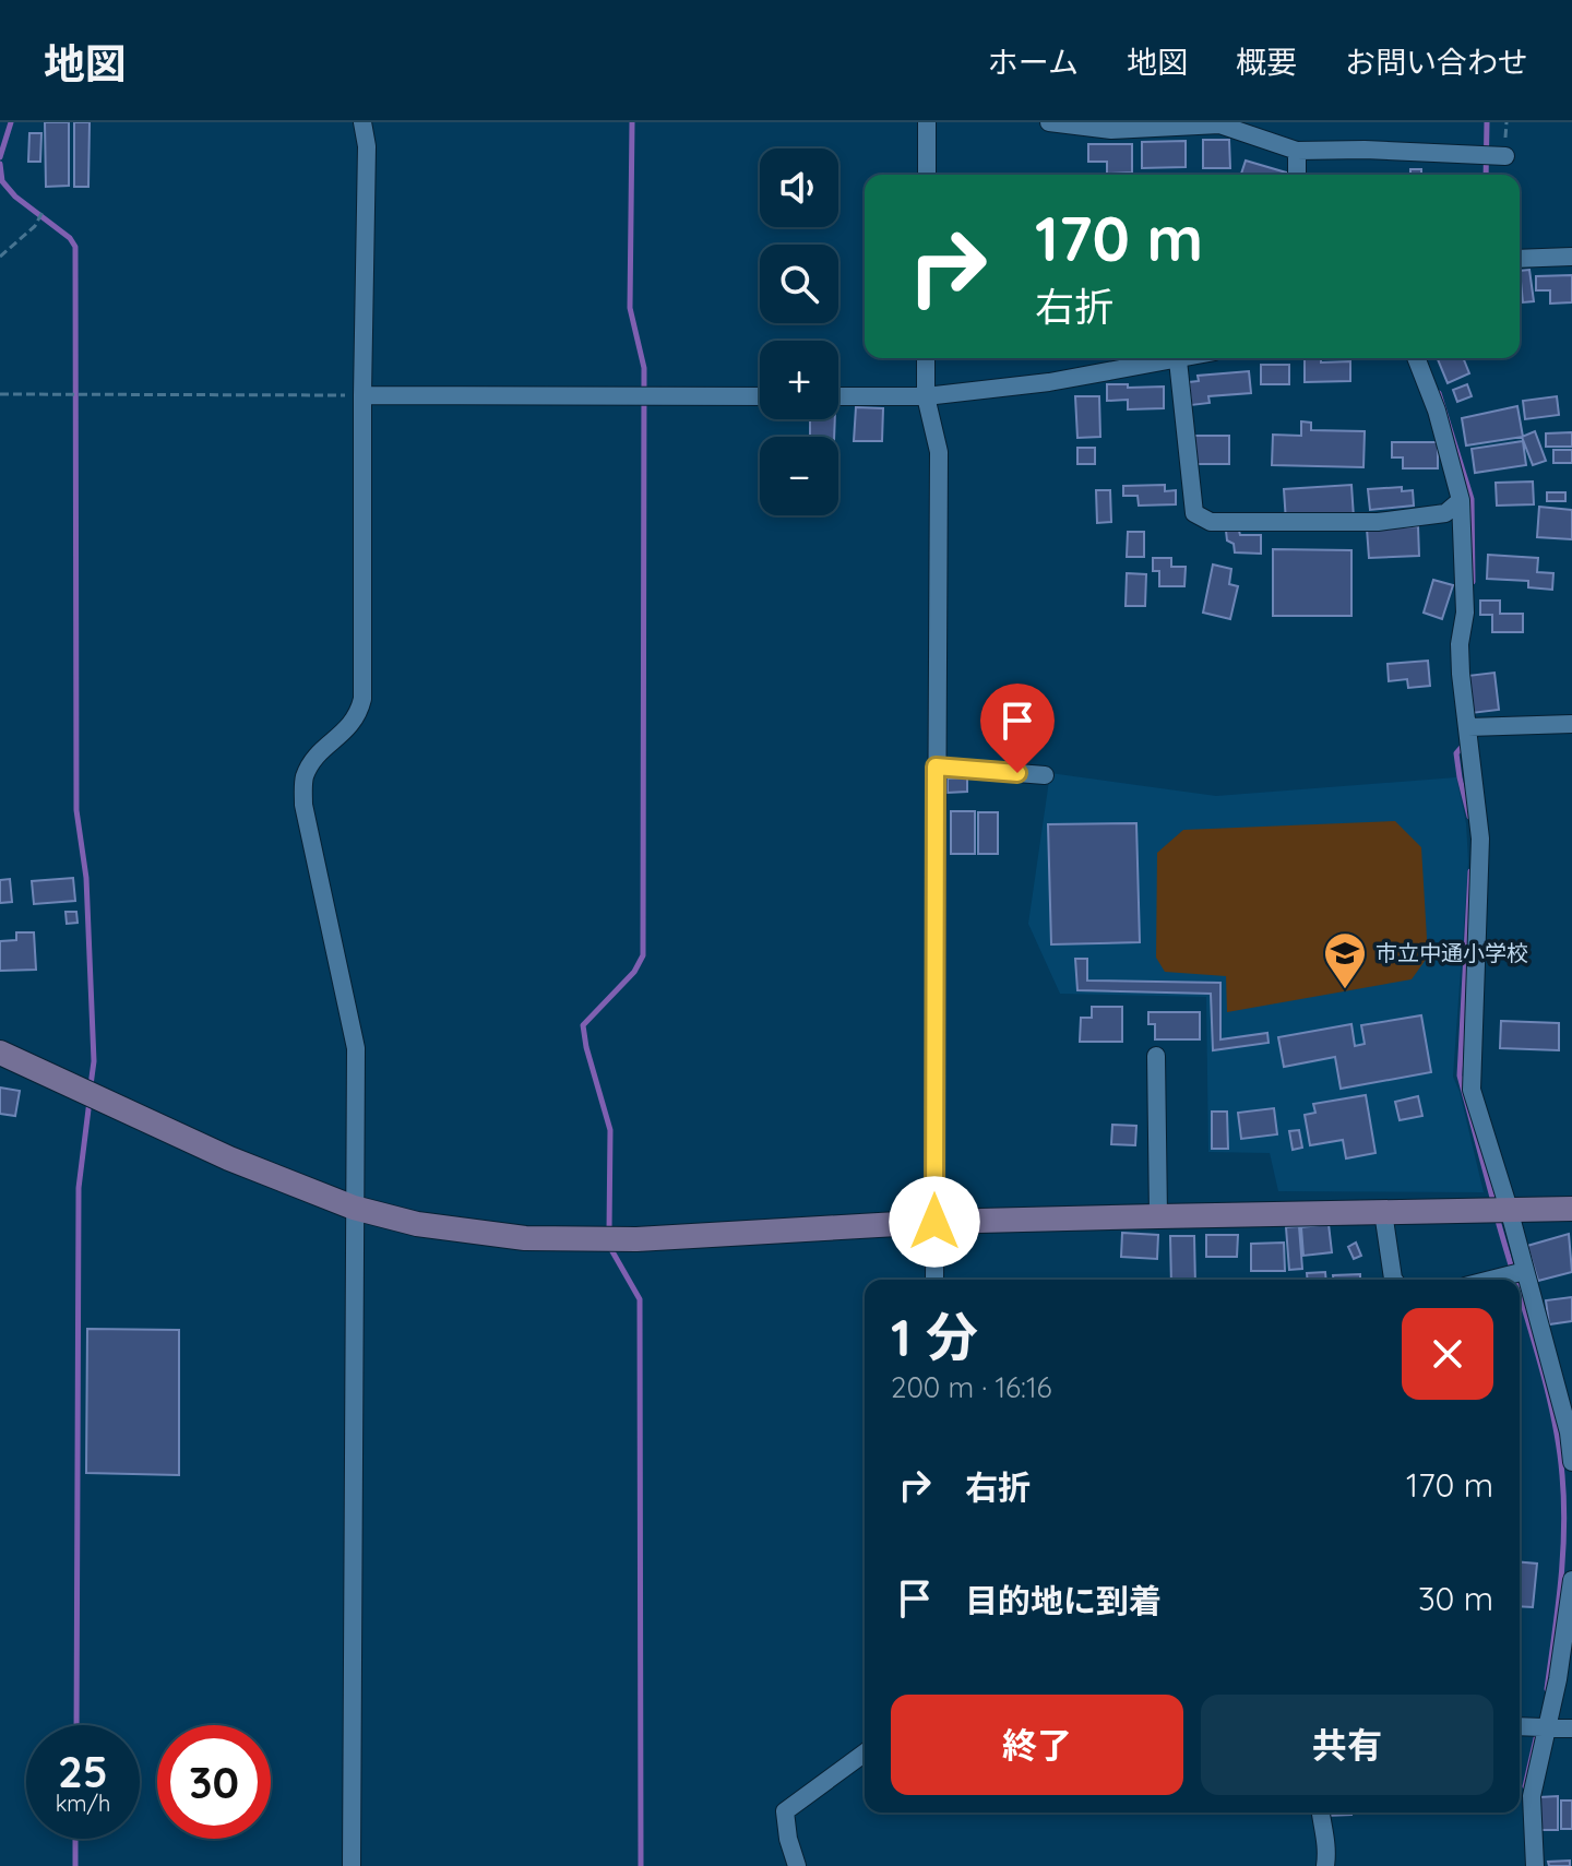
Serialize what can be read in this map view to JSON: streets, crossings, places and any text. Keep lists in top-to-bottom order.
{
  "places": {
    "school or university": ["市立中通小学校"]
  },
  "page": {
    "header": "地図",
    "nav": [
      "ホーム",
      "地図",
      "概要",
      "お問い合わせ"
    ],
    "map_buttons": ["+", "−"],
    "turn": ["170 m", "右折"],
    "heading": ["1 分", "200 m · 16:16"],
    "list": [
      {
        "name": "右折",
        "value": "170 m"
      },
      {
        "name": "目的地に到着",
        "value": "30 m"
      }
    ],
    "buttons": ["終了", "共有"],
    "speed": "25 km/h",
    "limit": "30"
  }
}
